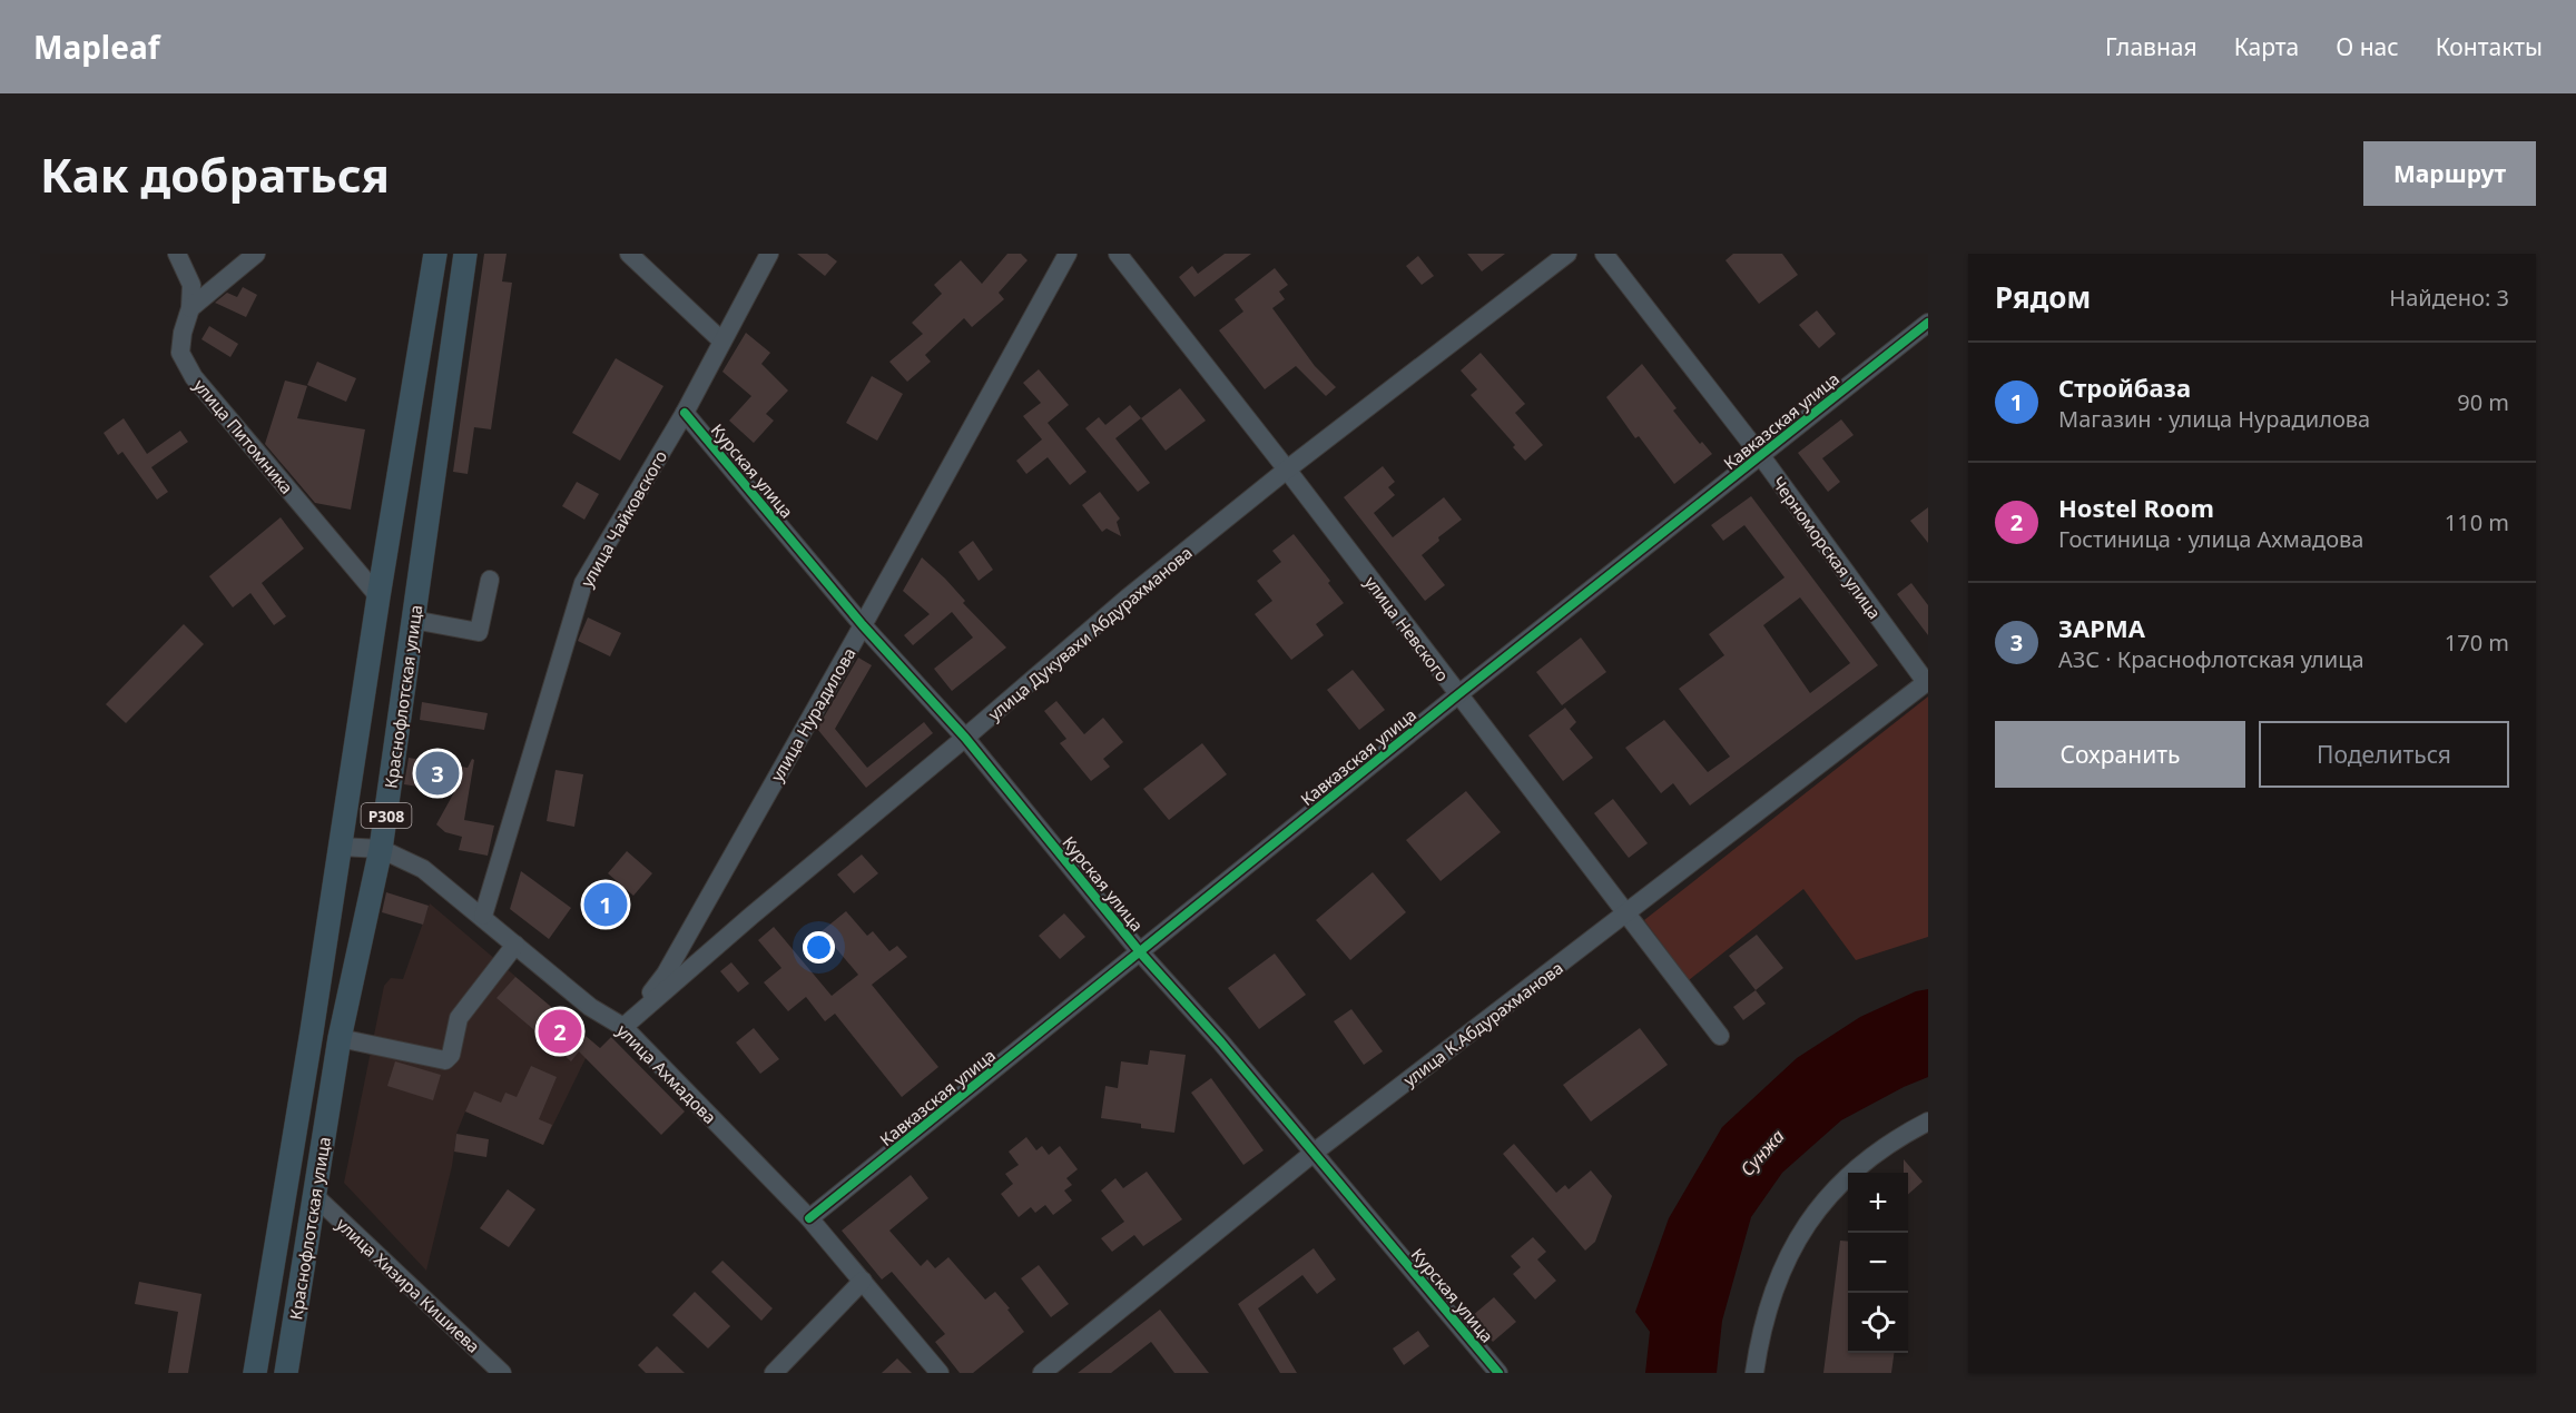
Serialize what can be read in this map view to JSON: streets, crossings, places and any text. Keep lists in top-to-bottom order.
{
  "streets": {
    "main road": ["Краснофлотская улица", "P308"],
    "street": [
      "Кавказская улица",
      "улица Питомника",
      "Курская улица",
      "улица Чайковского",
      "Черноморская улица",
      "улица Невского",
      "улица Дукувахи Абдурахманова",
      "улица Нурадилова",
      "улица К.Абдурахманова",
      "улица Ахмадова",
      "улица Хизира Кишиева"
    ]
  },
  "crossings": [
    ["Кавказская улица", "Курская улица"],
    ["Кавказская улица", "Черноморская улица"],
    ["Кавказская улица", "улица Невского"],
    ["Кавказская улица", "улица Ахмадова"],
    ["улица Питомника", "Краснофлотская улица"],
    ["Курская улица", "улица Чайковского"],
    ["Курская улица", "улица Дукувахи Абдурахманова"],
    ["Курская улица", "улица Нурадилова"],
    ["Курская улица", "улица К.Абдурахманова"],
    ["улица Чайковского", "улица Ахмадова"],
    ["Черноморская улица", "улица К.Абдурахманова"],
    ["улица Невского", "улица Дукувахи Абдурахманова"],
    ["улица Невского", "улица К.Абдурахманова"],
    ["улица Дукувахи Абдурахманова", "улица Нурадилова"],
    ["улица Дукувахи Абдурахманова", "улица Ахмадова"],
    ["Краснофлотская улица", "улица Ахмадова"],
    ["Краснофлотская улица", "улица Хизира Кишиева"],
    ["улица Нурадилова", "улица Ахмадова"]
  ],
  "water": ["Сунжа"],
  "page": {
    "header": "Mapleaf",
    "nav": [
      "Главная",
      "Карта",
      "О нас",
      "Контакты"
    ],
    "buttons": [
      "Маршрут",
      ["Сохранить", "Поделиться"]
    ],
    "title": "Как добраться",
    "heading": ["Рядом", "Найдено: 3"],
    "list": [
      {
        "mark": "1",
        "name": "Стройбаза",
        "note": "Магазин · улица Нурадилова",
        "value": "90 m"
      },
      {
        "mark": "2",
        "name": "Hostel Room",
        "note": "Гостиница · улица Ахмадова",
        "value": "110 m"
      },
      {
        "mark": "3",
        "name": "ЗАРМА",
        "note": "АЗС · Краснофлотская улица",
        "value": "170 m"
      }
    ],
    "pins": ["3", "1", "2"],
    "map_buttons": ["+", "−"]
  }
}
